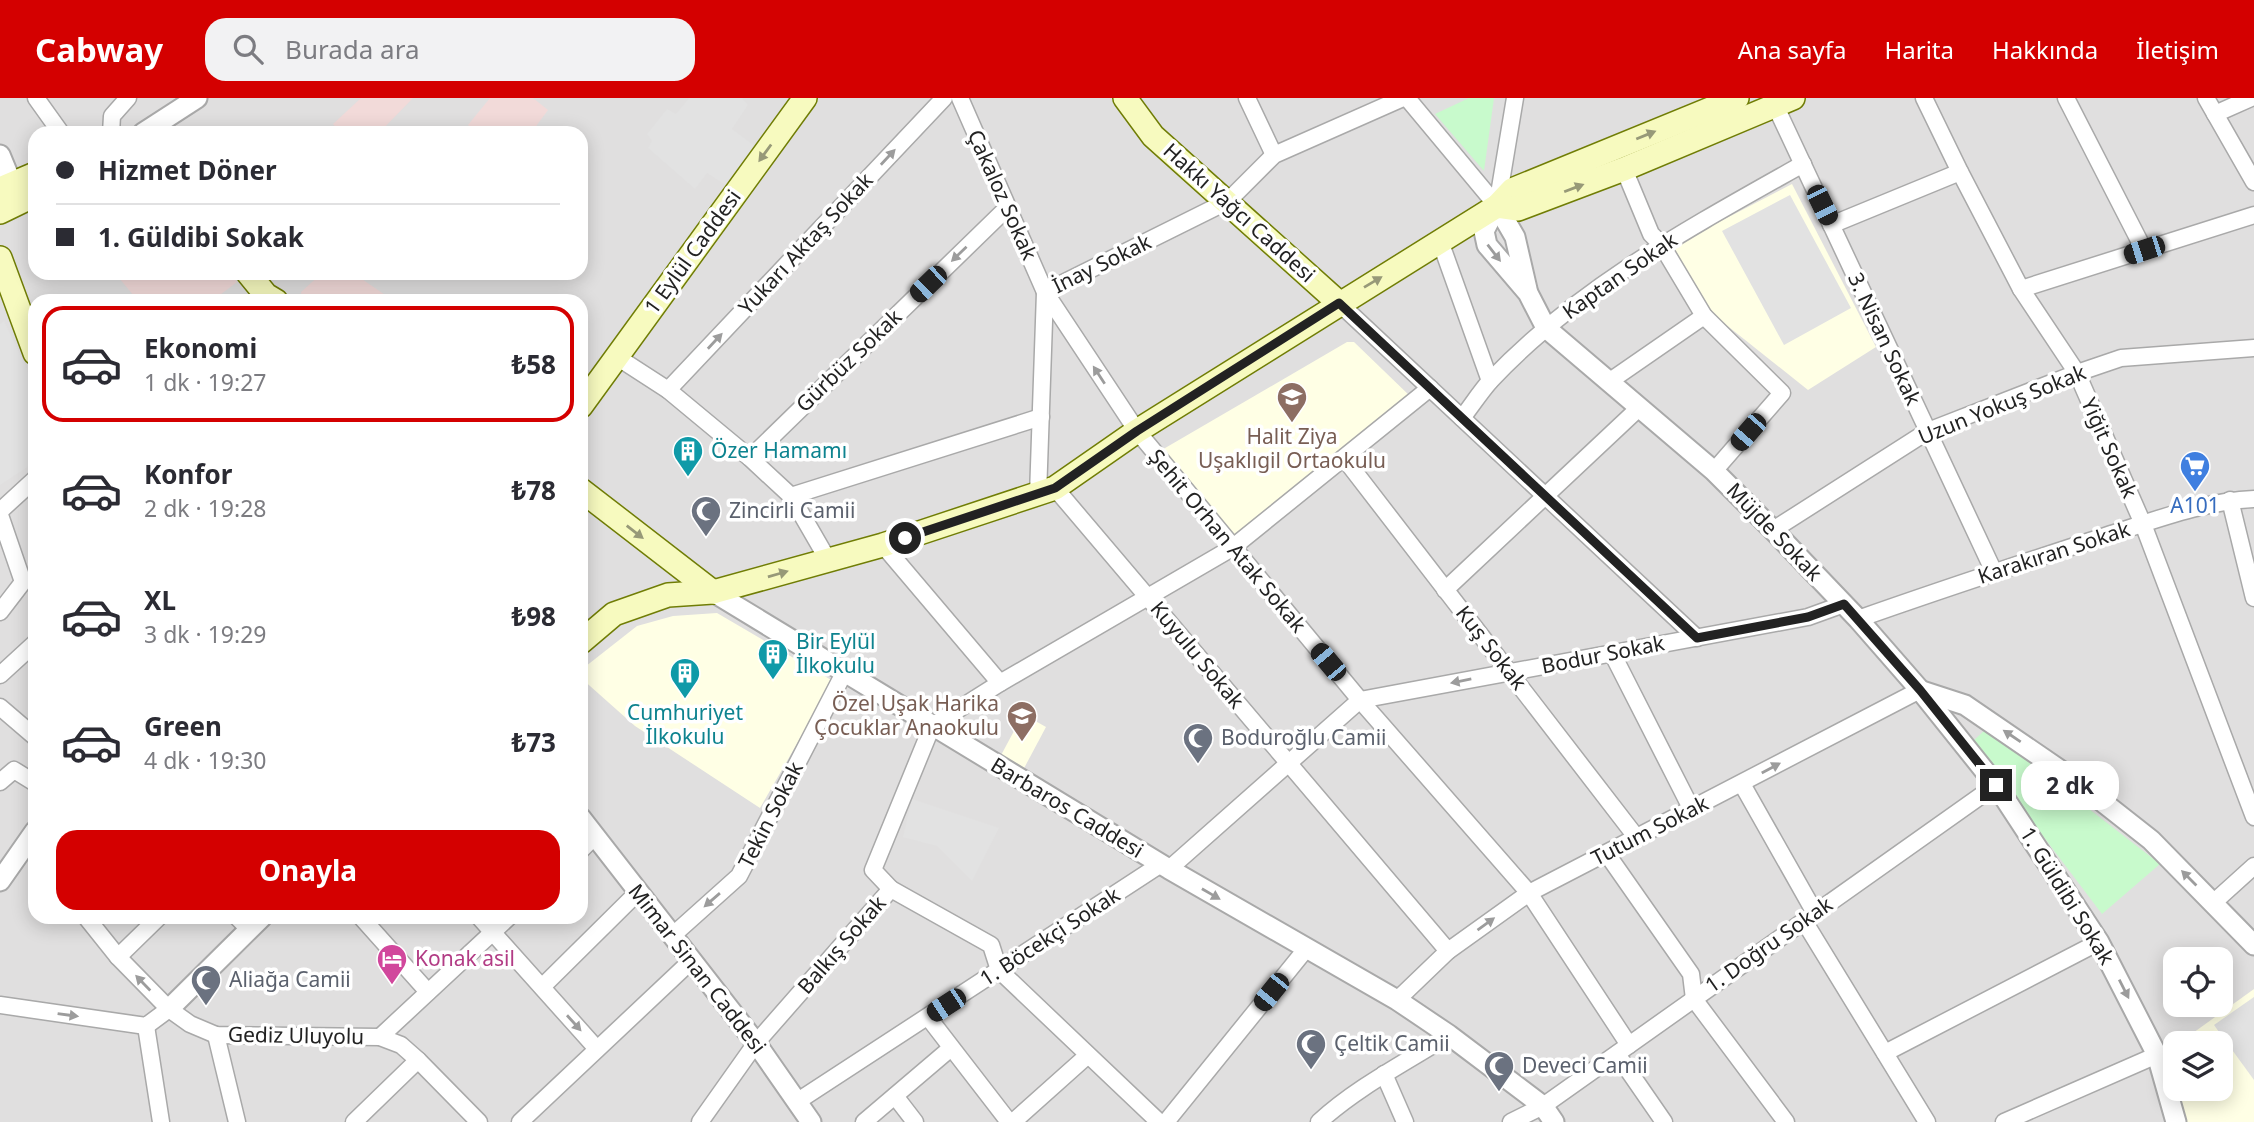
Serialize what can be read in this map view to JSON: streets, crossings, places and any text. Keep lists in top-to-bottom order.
{
  "streets": {
    "main road": ["Hakkı Yağcı Caddesi", "1 Eylül Caddesi", "Barbaros Caddesi"],
    "street": [
      "Çakaloz Sokak",
      "Yukarı Aktaş Sokak",
      "İnay Sokak",
      "Kaptan Sokak",
      "3. Nisan Sokak",
      "Gürbüz Sokak",
      "Uzun Yokuş Sokak",
      "Yiğit Sokak",
      "Müjde Sokak",
      "Şehit Orhan Atak Sokak",
      "Karakıran Sokak",
      "Kuş Sokak",
      "Kuyulu Sokak",
      "Bodur Sokak",
      "Tekin Sokak",
      "Tutum Sokak",
      "1. Güldibi Sokak",
      "1. Böcekçi Sokak",
      "Balkış Sokak",
      "1. Doğru Sokak",
      "Mimar Sinan Caddesi",
      "Gediz Uluyolu"
    ]
  },
  "crossings": [
    ["Çakaloz Sokak", "İnay Sokak"],
    ["Çakaloz Sokak", "Gürbüz Sokak"],
    ["Çakaloz Sokak", "Şehit Orhan Atak Sokak"],
    ["Hakkı Yağcı Caddesi", "İnay Sokak"],
    ["Hakkı Yağcı Caddesi", "Kaptan Sokak"],
    ["Hakkı Yağcı Caddesi", "Bodur Sokak"],
    ["İnay Sokak", "Kuyulu Sokak"],
    ["Kaptan Sokak", "3. Nisan Sokak"],
    ["Kaptan Sokak", "Müjde Sokak"],
    ["3. Nisan Sokak", "Uzun Yokuş Sokak"],
    ["3. Nisan Sokak", "Karakıran Sokak"],
    ["Uzun Yokuş Sokak", "Yiğit Sokak"],
    ["Uzun Yokuş Sokak", "Müjde Sokak"],
    ["Yiğit Sokak", "Karakıran Sokak"],
    ["Müjde Sokak", "Karakıran Sokak"],
    ["Müjde Sokak", "Bodur Sokak"],
    ["Müjde Sokak", "Tutum Sokak"],
    ["Müjde Sokak", "1. Güldibi Sokak"],
    ["Şehit Orhan Atak Sokak", "Bodur Sokak"],
    ["Şehit Orhan Atak Sokak", "Tutum Sokak"],
    ["Şehit Orhan Atak Sokak", "1. Böcekçi Sokak"],
    ["Şehit Orhan Atak Sokak", "1. Doğru Sokak"],
    ["Kuş Sokak", "Bodur Sokak"],
    ["Kuş Sokak", "Tutum Sokak"],
    ["Kuyulu Sokak", "Tutum Sokak"],
    ["Kuyulu Sokak", "1. Böcekçi Sokak"],
    ["Bodur Sokak", "1. Böcekçi Sokak"],
    ["Barbaros Caddesi", "Tekin Sokak"],
    ["Barbaros Caddesi", "Tutum Sokak"],
    ["Barbaros Caddesi", "1. Böcekçi Sokak"],
    ["Barbaros Caddesi", "Balkış Sokak"],
    ["Barbaros Caddesi", "1. Doğru Sokak"],
    ["Tekin Sokak", "Mimar Sinan Caddesi"],
    ["Tutum Sokak", "1. Güldibi Sokak"],
    ["1. Güldibi Sokak", "1. Doğru Sokak"],
    ["1. Böcekçi Sokak", "Mimar Sinan Caddesi"],
    ["Balkış Sokak", "Mimar Sinan Caddesi"]
  ],
  "one_way": [
    "Çakaloz Sokak",
    "Yukarı Aktaş Sokak",
    "1 Eylül Caddesi",
    "Gürbüz Sokak",
    "Tekin Sokak",
    "Tutum Sokak"
  ],
  "places": {
    "school or university": ["Halit Ziya Uşaklıgil Ortaokulu", "Özel Uşak Harika Çocuklar Anaokulu"],
    "building": ["Özer Hamamı", "Bir Eylül İlkokulu", "Cumhuriyet İlkokulu"],
    "supermarket": ["A101"],
    "mosque": [
      "Zincirli Camii",
      "Boduroğlu Camii",
      "Aliağa Camii",
      "Çeltik Camii",
      "Deveci Camii"
    ],
    "hotel": ["Konak asil"]
  },
  "page": {
    "header": "Cabway",
    "search": "Burada ara",
    "nav": [
      "Ana sayfa",
      "Harita",
      "Hakkında",
      "İletişim"
    ],
    "banner": ["Hizmet Döner", "1. Güldibi Sokak"],
    "list": [
      {
        "name": "Ekonomi",
        "note": "1 dk · 19:27",
        "value": "₺58"
      },
      {
        "name": "Konfor",
        "note": "2 dk · 19:28",
        "value": "₺78"
      },
      {
        "name": "XL",
        "note": "3 dk · 19:29",
        "value": "₺98"
      },
      {
        "name": "Green",
        "note": "4 dk · 19:30",
        "value": "₺73"
      }
    ],
    "bubble": "2 dk",
    "buttons": "Onayla"
  }
}
